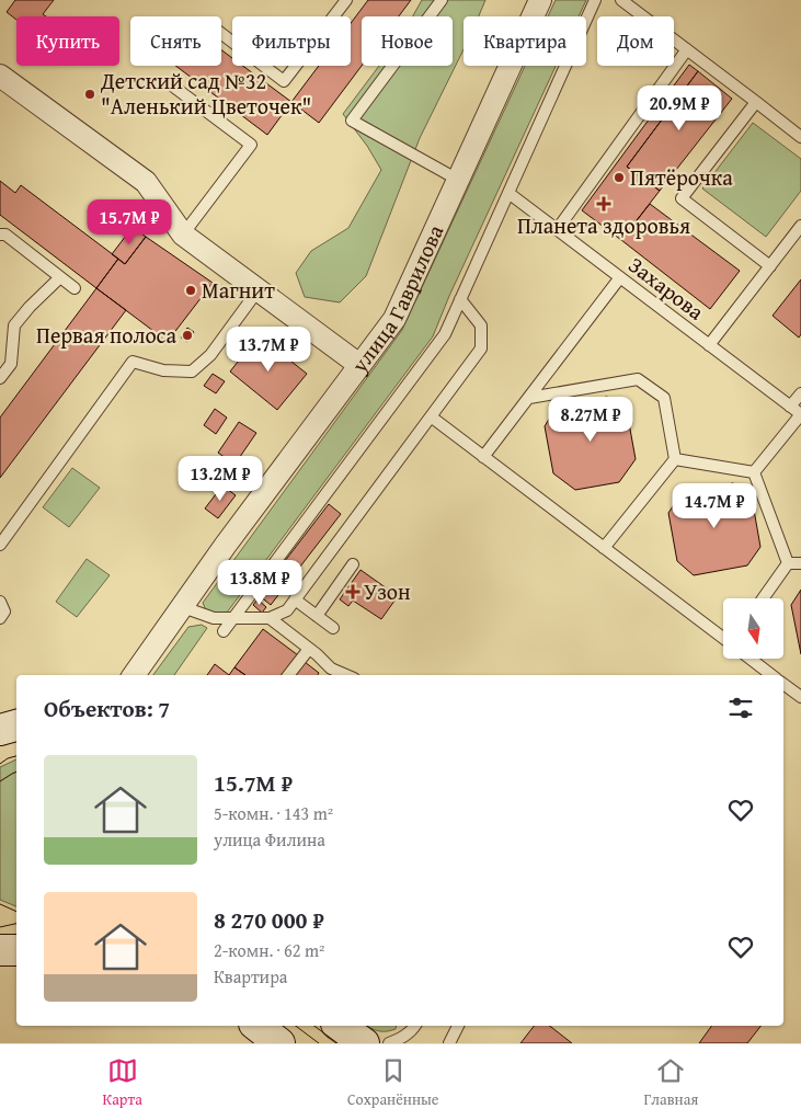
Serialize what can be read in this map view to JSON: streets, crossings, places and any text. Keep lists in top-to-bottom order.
{
  "streets": {
    "street": ["улица Гаврилова"],
    "lane": ["Захарова"]
  },
  "places": {
    "other": [
      "Детский сад №32 \"Аленький Цветочек\"",
      "Пятёрочка",
      "Магнит",
      "Первая полоса"
    ],
    "health": ["Планета здоровья", "Узон"]
  },
  "north": "bottom",
  "page": {
    "chip": [
      "Купить",
      "Снять",
      "Фильтры",
      "Новое",
      "Квартира",
      "Дом"
    ],
    "price": [
      "20.9M ₽",
      "15.7M ₽",
      "13.7M ₽",
      "8.27M ₽",
      "13.2M ₽",
      "14.7M ₽",
      "13.8M ₽"
    ],
    "heading": "Объектов: 7",
    "list": [
      {
        "name": "15.7M ₽",
        "note": "5-комн. · 143 m² · улица Филина"
      },
      {
        "name": "8 270 000 ₽",
        "note": "2-комн. · 62 m² · Квартира"
      }
    ],
    "tabs": ["Карта", "Сохранённые", "Главная"]
  }
}
